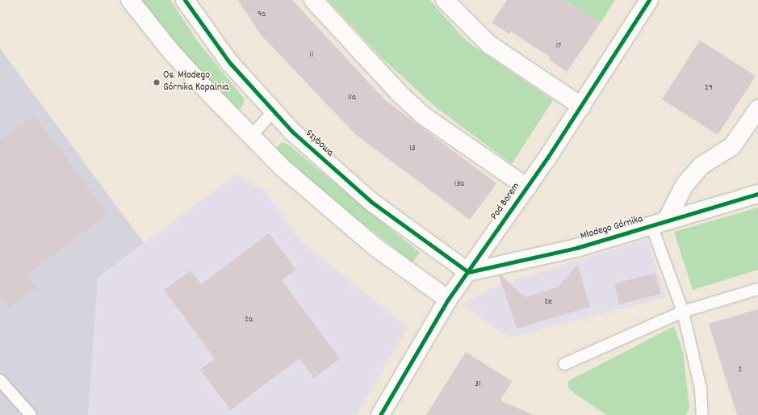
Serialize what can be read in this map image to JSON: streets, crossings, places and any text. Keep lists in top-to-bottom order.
{
  "streets": {
    "street": ["Szybowa", "Pod Borem", "Młodego Górnika"]
  },
  "crossings": [
    ["Szybowa", "Pod Borem"],
    ["Szybowa", "Młodego Górnika"],
    ["Pod Borem", "Młodego Górnika"]
  ],
  "places": ["Os. Młodego Górnika Kopalnia"],
  "house_numbers": [
    "9a",
    "17",
    "11",
    "29",
    "11a",
    "13",
    "13a",
    "2e",
    "2a",
    "2",
    "31"
  ]
}
